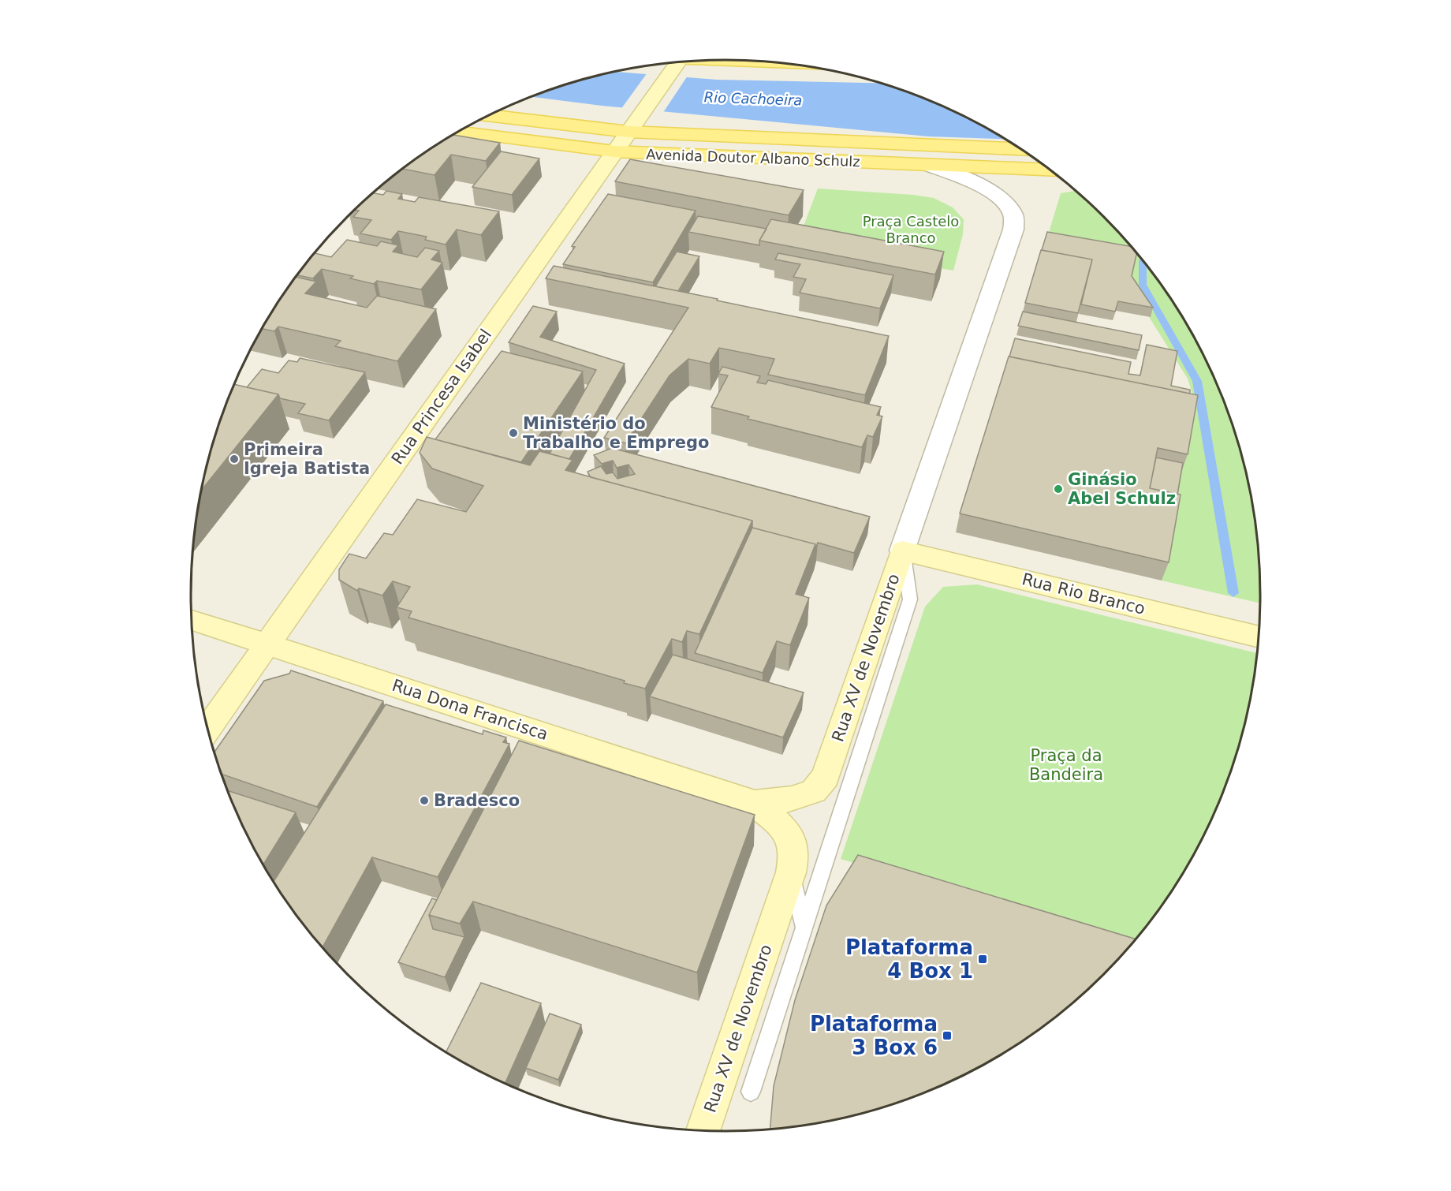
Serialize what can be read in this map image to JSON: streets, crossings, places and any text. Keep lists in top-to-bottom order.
{
  "streets": {
    "main road": [
      "Avenida Doutor Albano Schulz",
      "Rua Princesa Isabel",
      "Rua Rio Branco",
      "Rua XV de Novembro",
      "Rua Dona Francisca"
    ]
  },
  "crossings": [
    ["Avenida Doutor Albano Schulz", "Rua Princesa Isabel"],
    ["Avenida Doutor Albano Schulz", "Rua XV de Novembro"],
    ["Rua Princesa Isabel", "Rua Dona Francisca"],
    ["Rua Rio Branco", "Rua XV de Novembro"],
    ["Rua XV de Novembro", "Rua Dona Francisca"]
  ],
  "water": ["Rio Cachoeira"],
  "parks": ["Praça Castelo Branco", "Praça da Bandeira"],
  "places": {
    "other": [
      "Ministério do Trabalho e Emprego",
      "Primeira Igreja Batista",
      "Ginásio Abel Schulz",
      "Bradesco"
    ],
    "transit": ["Plataforma 4 Box 1", "Plataforma 3 Box 6"]
  }
}
